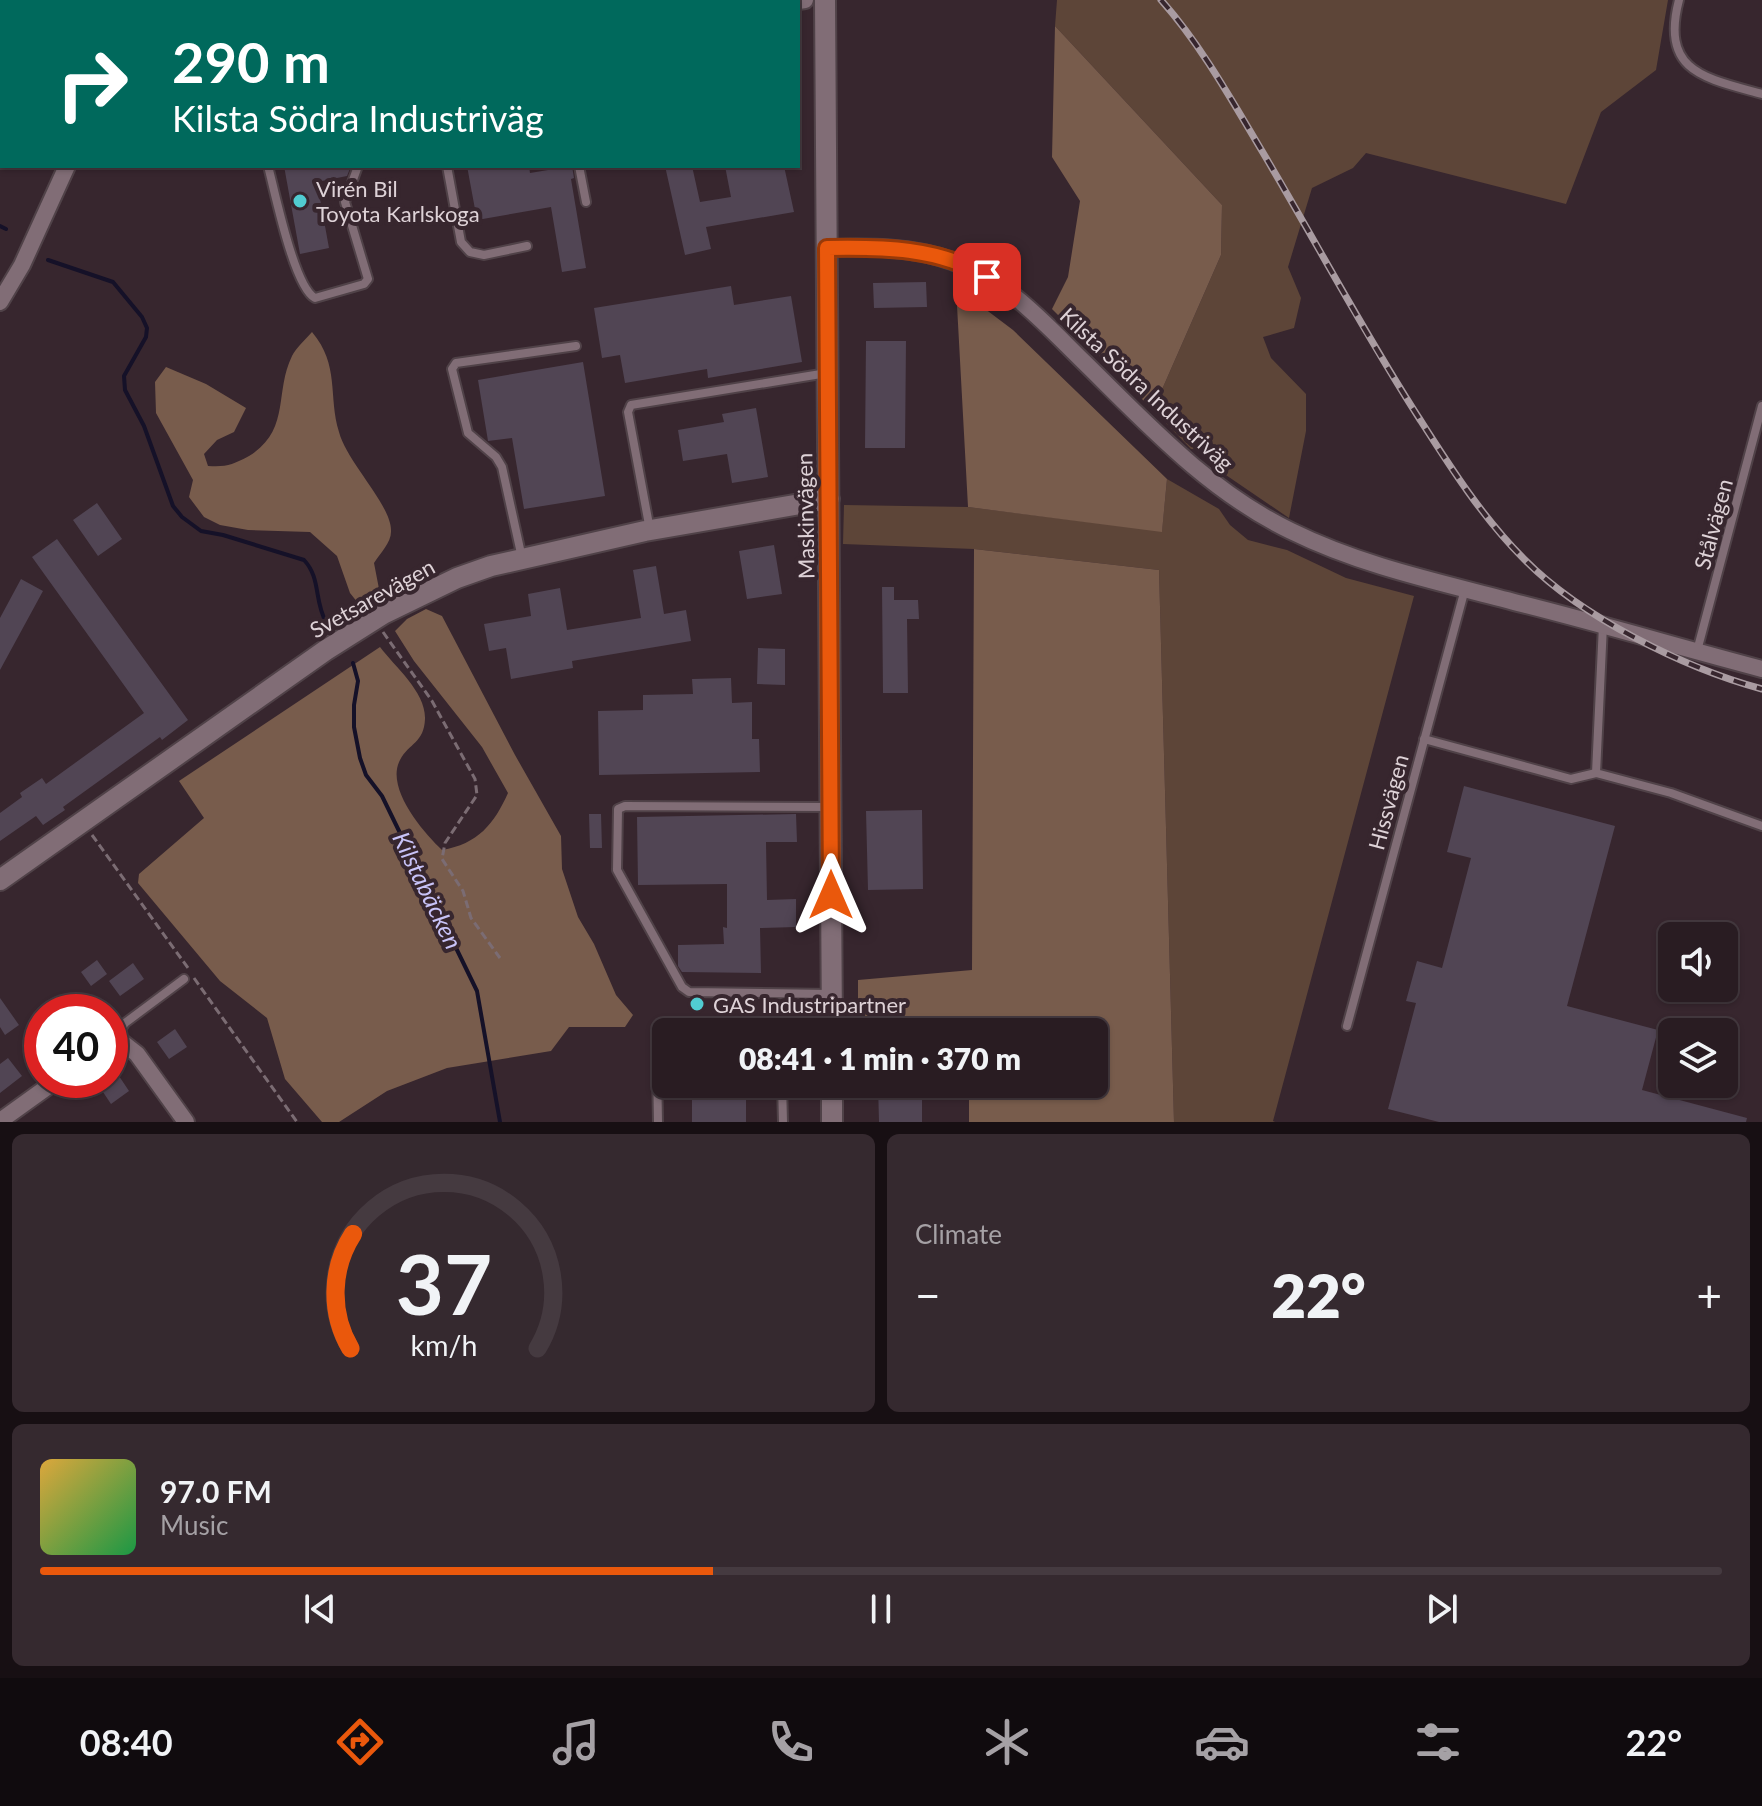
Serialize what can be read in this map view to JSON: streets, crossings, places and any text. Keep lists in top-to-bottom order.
{
  "streets": {
    "street": ["Kilsta Södra Industriväg", "Maskinvägen", "Svetsarevägen"],
    "lane": ["Stålvägen", "Hissvägen"]
  },
  "crossings": [
    ["Kilsta Södra Industriväg", "Maskinvägen"],
    ["Kilsta Södra Industriväg", "Stålvägen"],
    ["Kilsta Södra Industriväg", "Hissvägen"],
    ["Maskinvägen", "Svetsarevägen"]
  ],
  "water": ["Kilstabäcken"],
  "places": ["Virén Bil Toyota Karlskoga", "GAS Industripartner"],
  "page": {
    "turn": ["290 m", "Kilsta Södra Industriväg"],
    "limit": "40",
    "trip": "08:41 · 1 min · 370 m",
    "tile": "Climate",
    "heat": ["−", "22°", "+"],
    "song": ["97.0 FM", "Music"],
    "tabs": ["08:40", "22°"],
    "gauge": ["37", "km/h"]
  }
}
